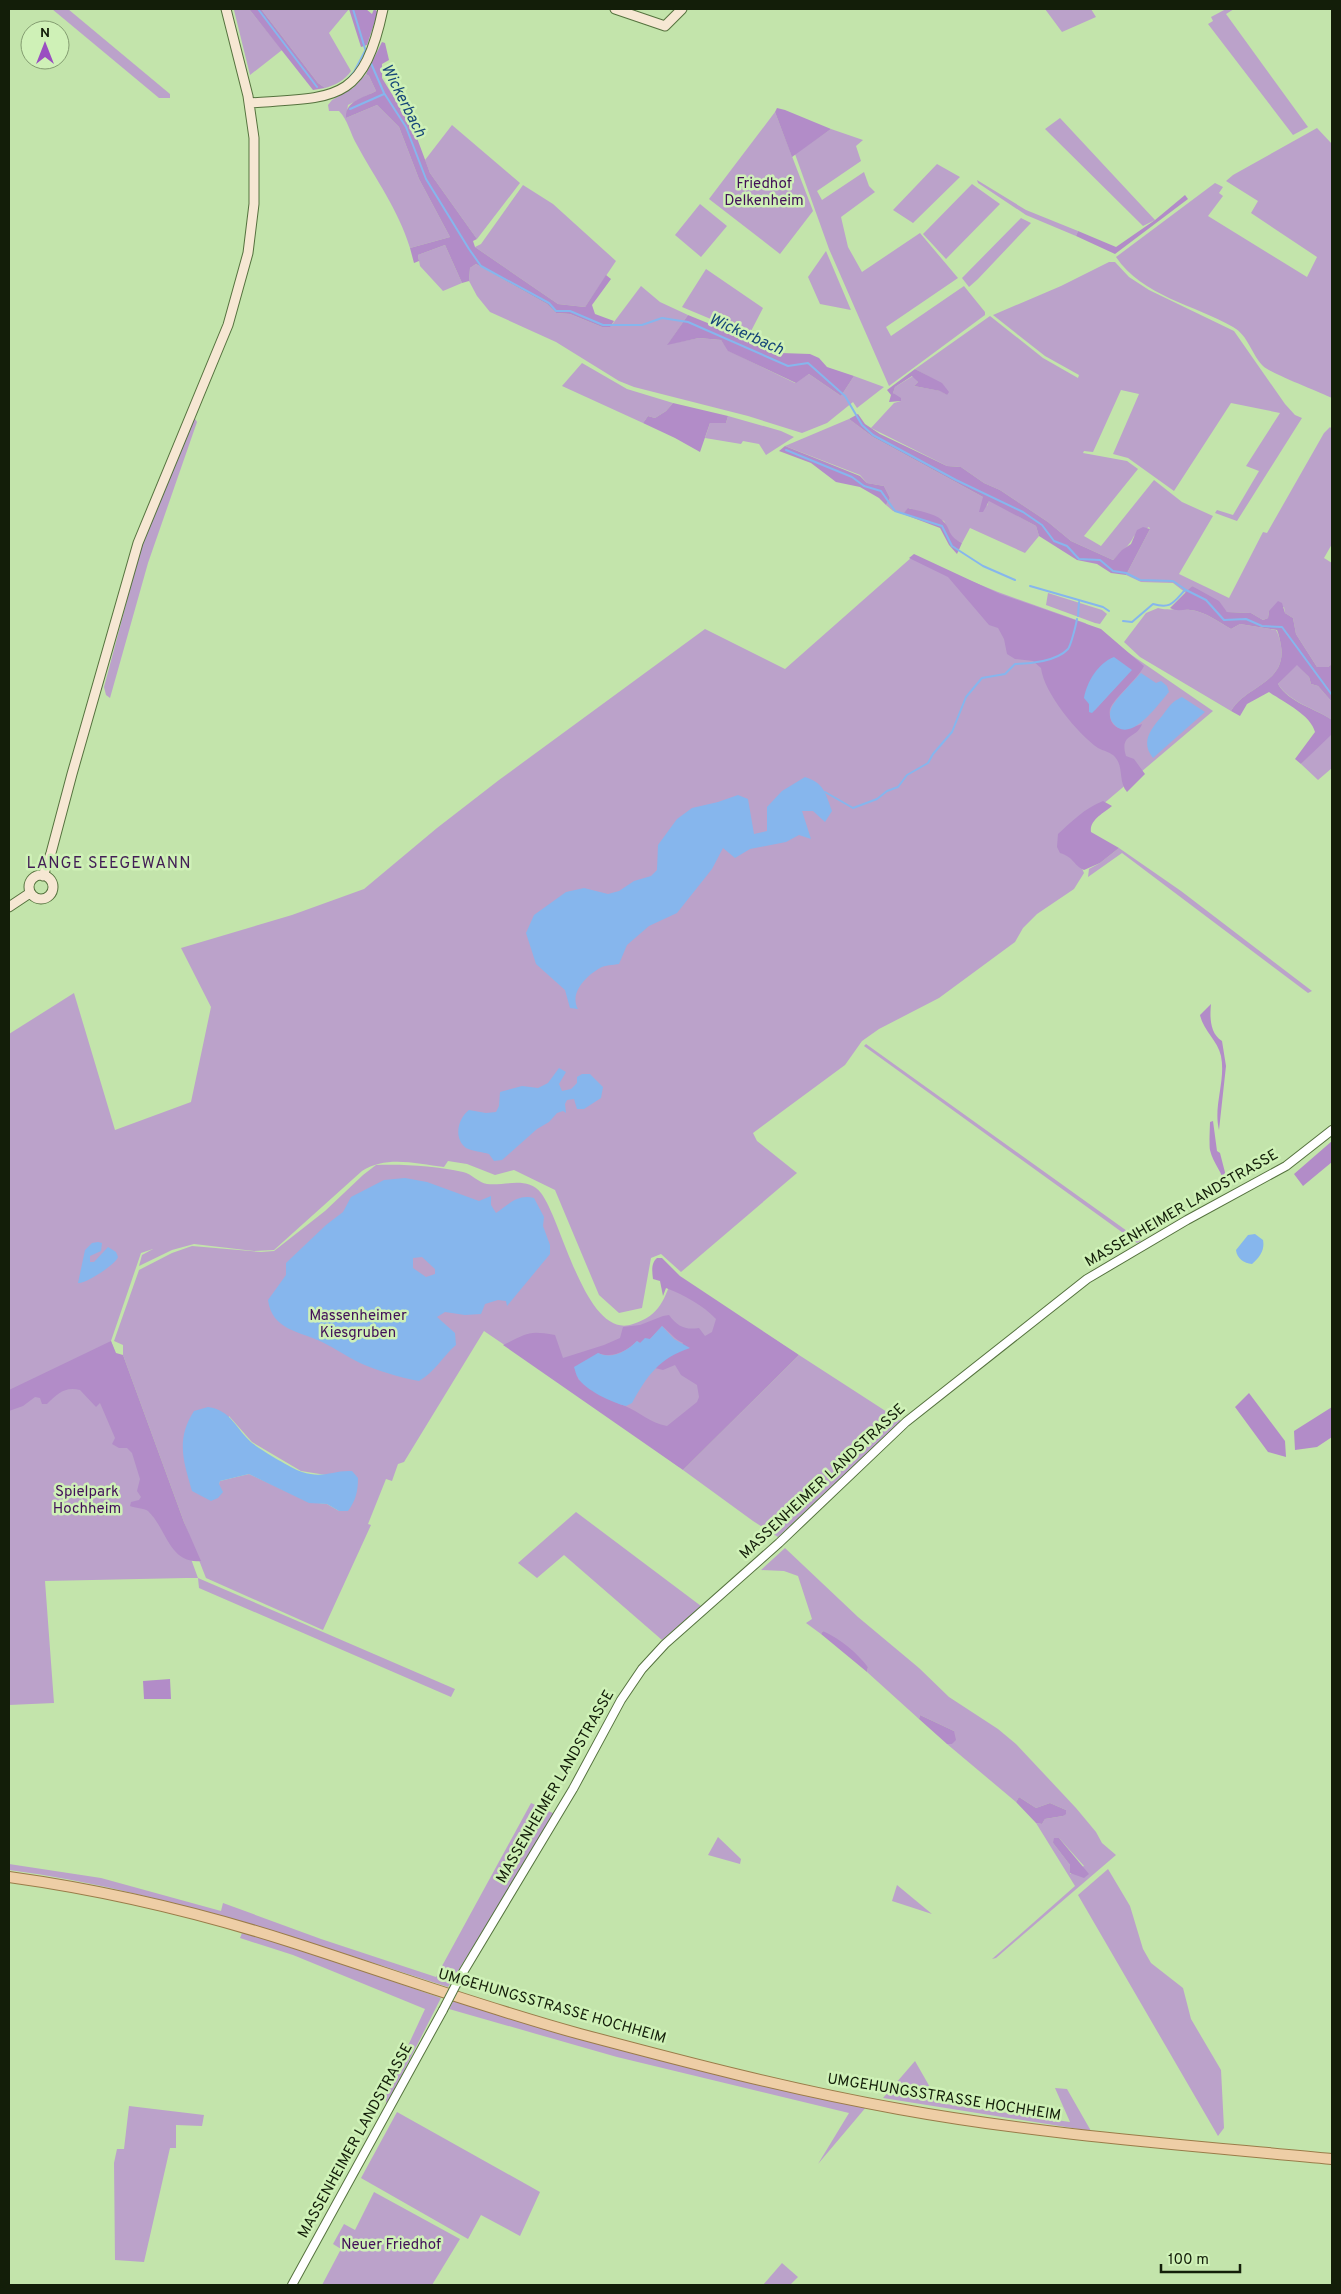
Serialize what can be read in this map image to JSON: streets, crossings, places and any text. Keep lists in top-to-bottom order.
{
  "streets": {
    "main road": ["UMGEHUNGSSTRASSE HOCHHEIM"],
    "street": ["MASSENHEIMER LANDSTRASSE"]
  },
  "districts": ["LANGE SEEGEWANN"],
  "water": ["Wickerbach"],
  "parks": [
    "Friedhof Delkenheim",
    "Massenheimer Kiesgruben",
    "Spielpark Hochheim",
    "Neuer Friedhof"
  ],
  "scale_bar": "100 m",
  "north": "top"
}
